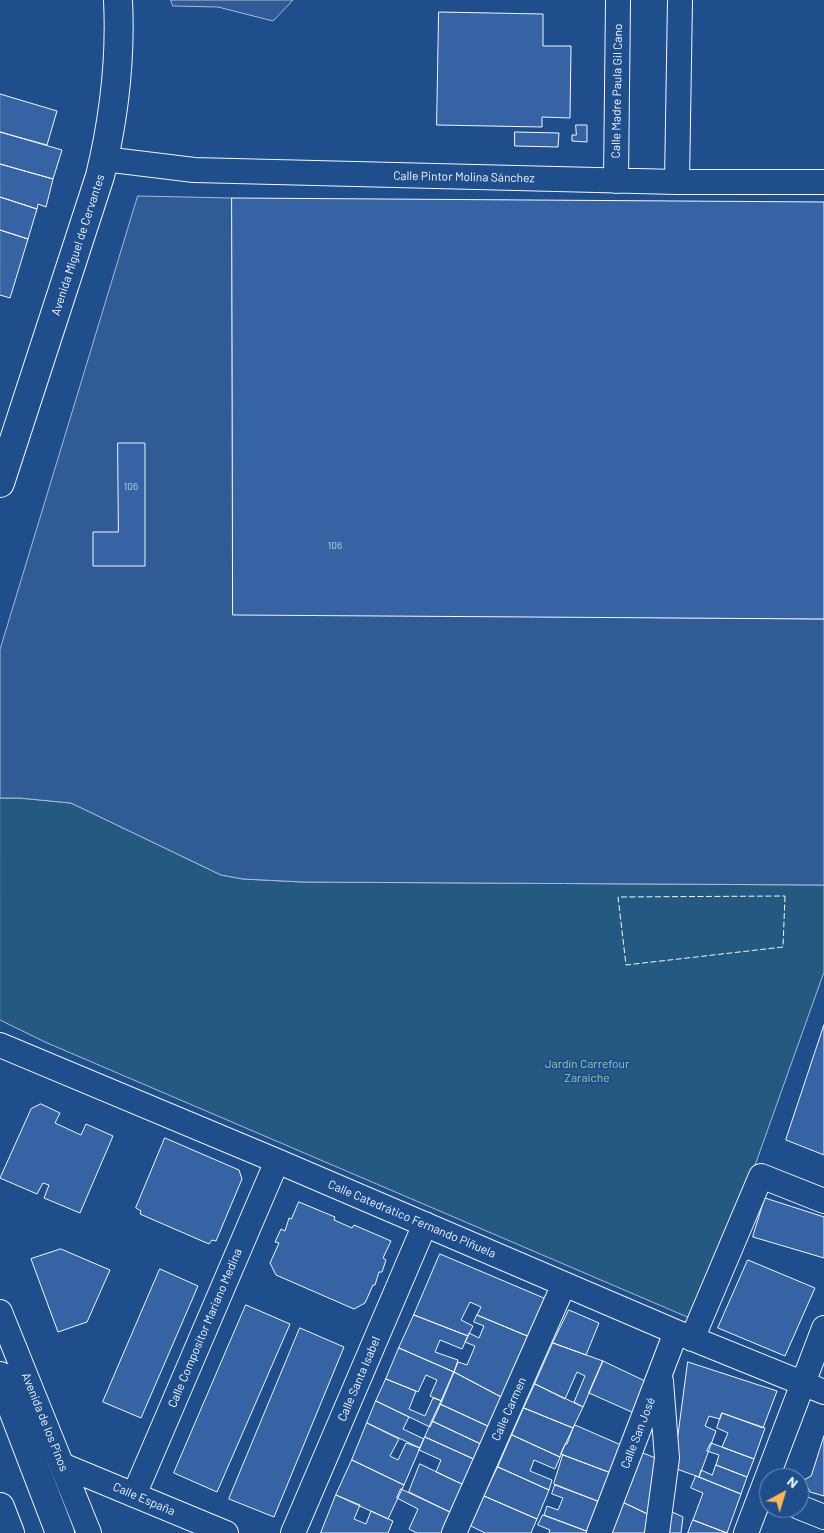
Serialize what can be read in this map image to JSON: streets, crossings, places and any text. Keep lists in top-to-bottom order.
{
  "streets": {
    "main road": ["Avenida Miguel de Cervantes", "Avenida de los Pinos"],
    "street": [
      "Calle Madre Paula Gil Cano",
      "Calle Pintor Molina Sánchez",
      "Calle Catedrático Fernando Piñuela",
      "Calle Compositor Mariano Medina",
      "Calle Santa Isabel",
      "Calle Carmen",
      "Calle San José",
      "Calle España"
    ]
  },
  "crossings": [
    ["Calle Madre Paula Gil Cano", "Calle Pintor Molina Sánchez"],
    ["Calle Pintor Molina Sánchez", "Avenida Miguel de Cervantes"],
    ["Calle Catedrático Fernando Piñuela", "Calle Compositor Mariano Medina"],
    ["Calle Catedrático Fernando Piñuela", "Calle Santa Isabel"],
    ["Calle Catedrático Fernando Piñuela", "Calle Carmen"],
    ["Calle Catedrático Fernando Piñuela", "Calle San José"],
    ["Calle Compositor Mariano Medina", "Calle España"],
    ["Avenida de los Pinos", "Calle España"]
  ],
  "parks": ["Jardín Carrefour Zaraiche"],
  "house_numbers": ["106", "106"],
  "north": "top right"
}
